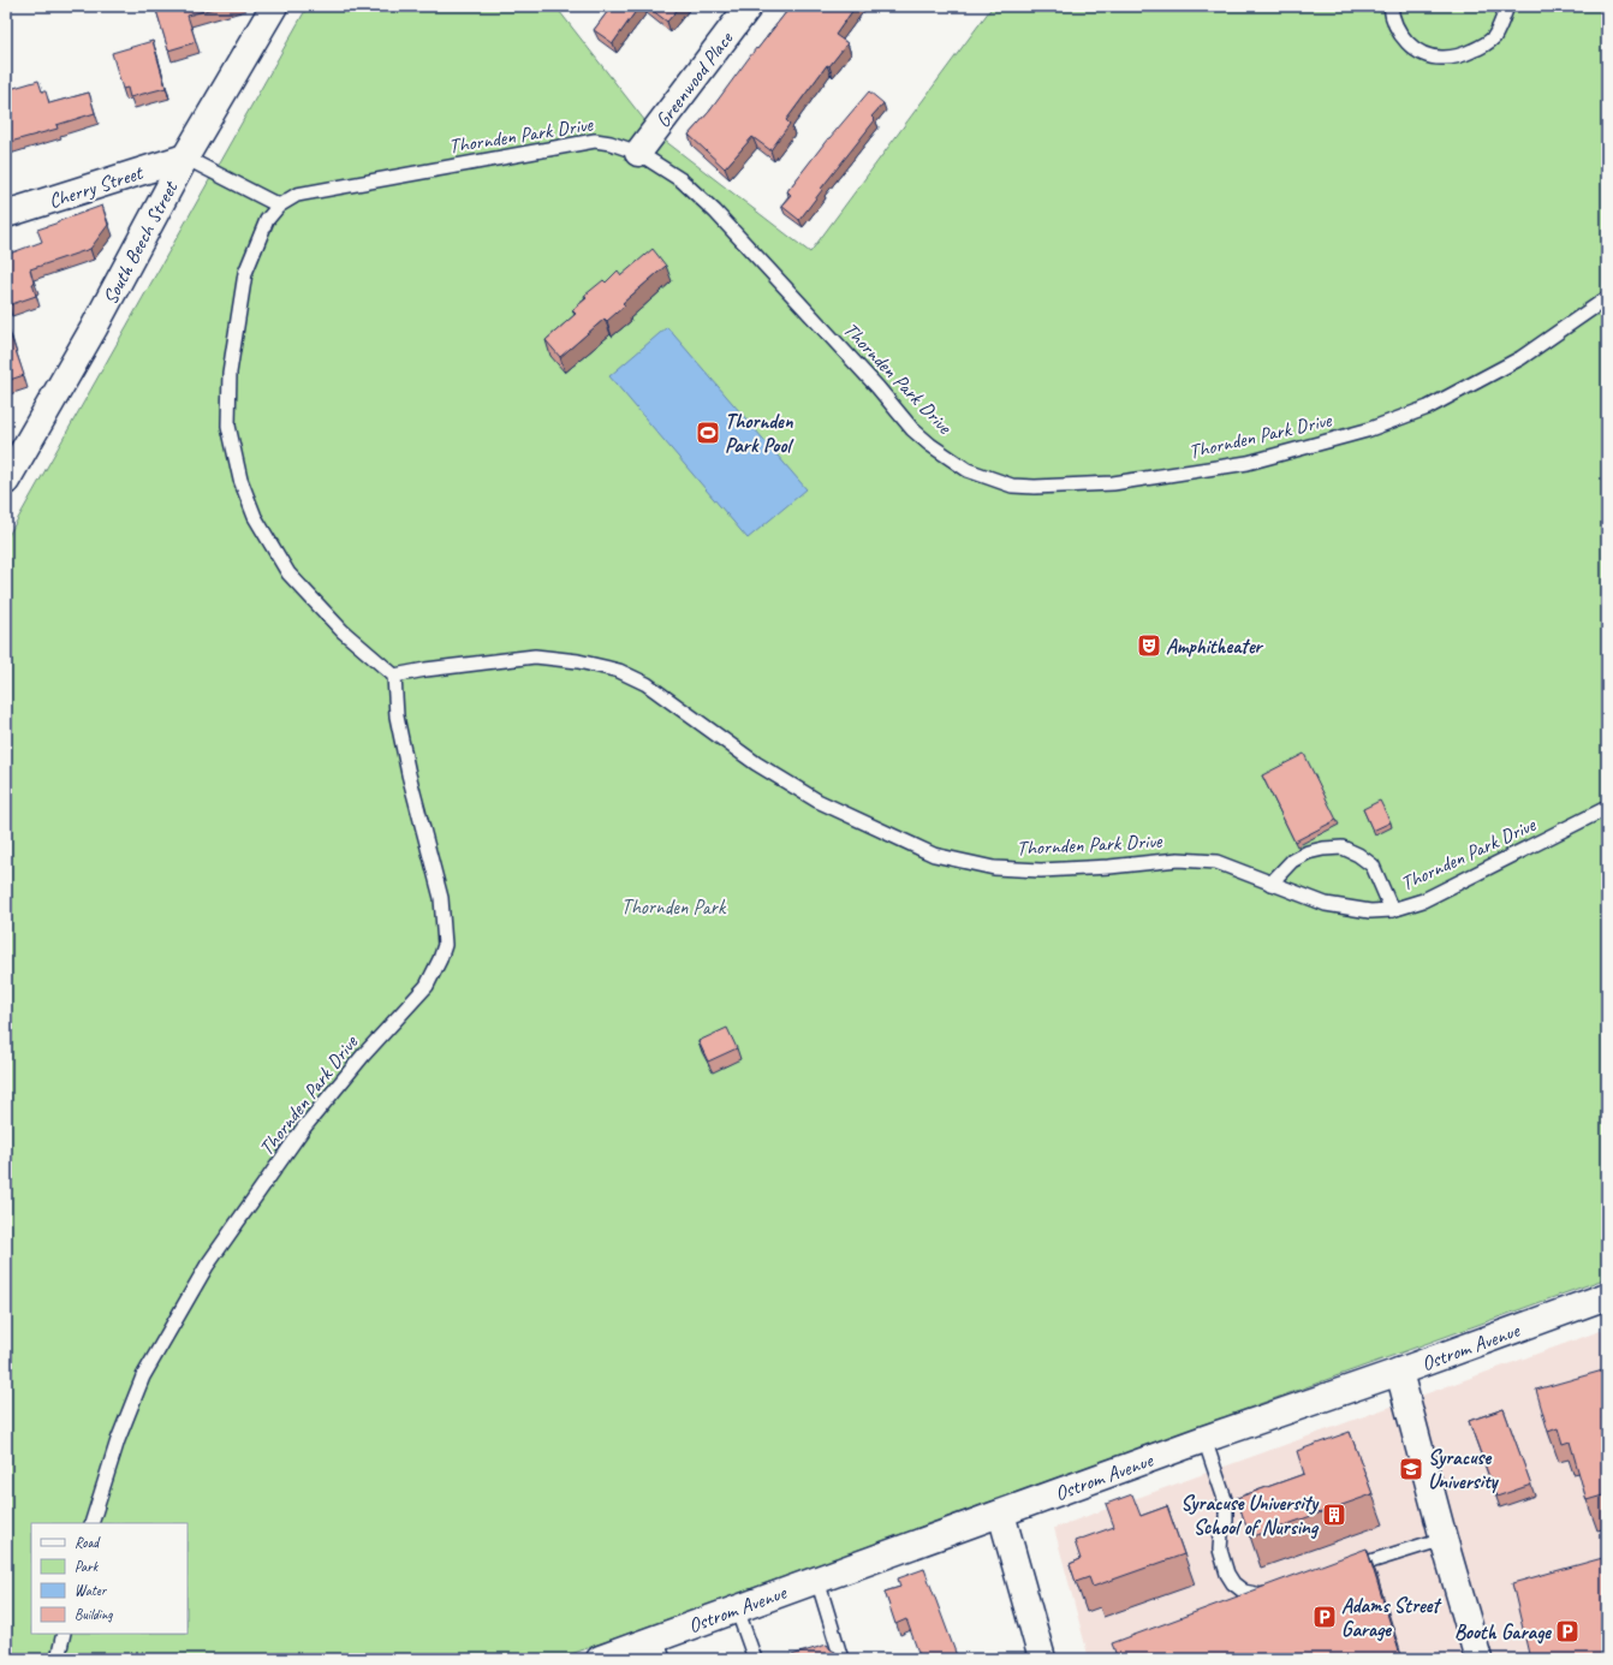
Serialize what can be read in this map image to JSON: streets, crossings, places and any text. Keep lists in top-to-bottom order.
{
  "streets": {
    "street": [
      "Greenwood Place",
      "Cherry Street",
      "South Beech Street",
      "Ostrom Avenue"
    ],
    "lane": ["Thornden Park Drive"]
  },
  "crossings": [
    ["Greenwood Place", "Thornden Park Drive"],
    ["Cherry Street", "South Beech Street"]
  ],
  "parks": ["Thornden Park"],
  "places": {
    "sports": ["Thornden Park Pool"],
    "theatre": ["Amphitheater"],
    "school or university": ["Syracuse University"],
    "building": ["Syracuse University School of Nursing"],
    "parking": ["Adams Street Garage", "Booth Garage"]
  },
  "legend": [
    "Road",
    "Park",
    "Water",
    "Building"
  ]
}
